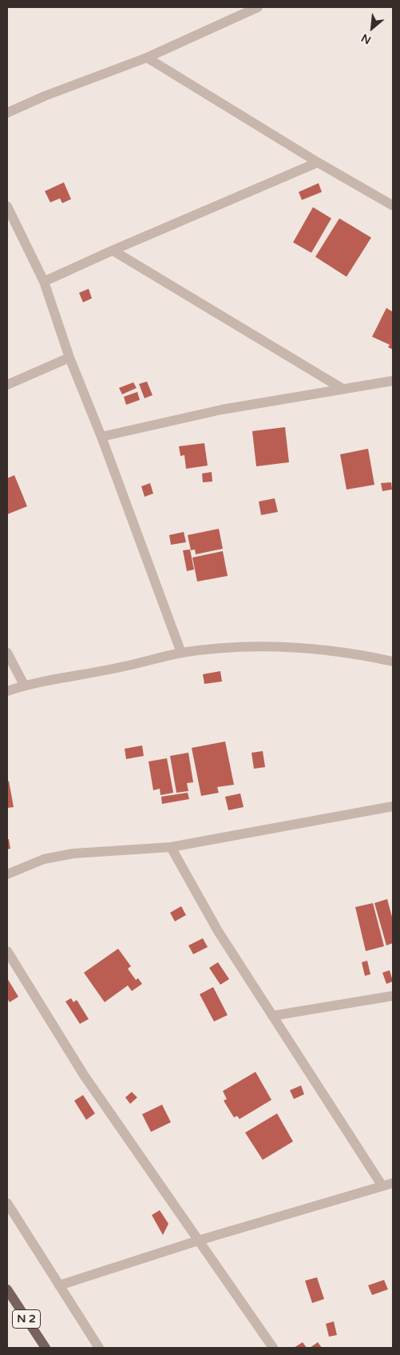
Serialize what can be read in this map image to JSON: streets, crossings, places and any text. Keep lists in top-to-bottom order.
{
  "streets": {
    "main road": ["N 2"]
  },
  "north": "bottom left"
}
